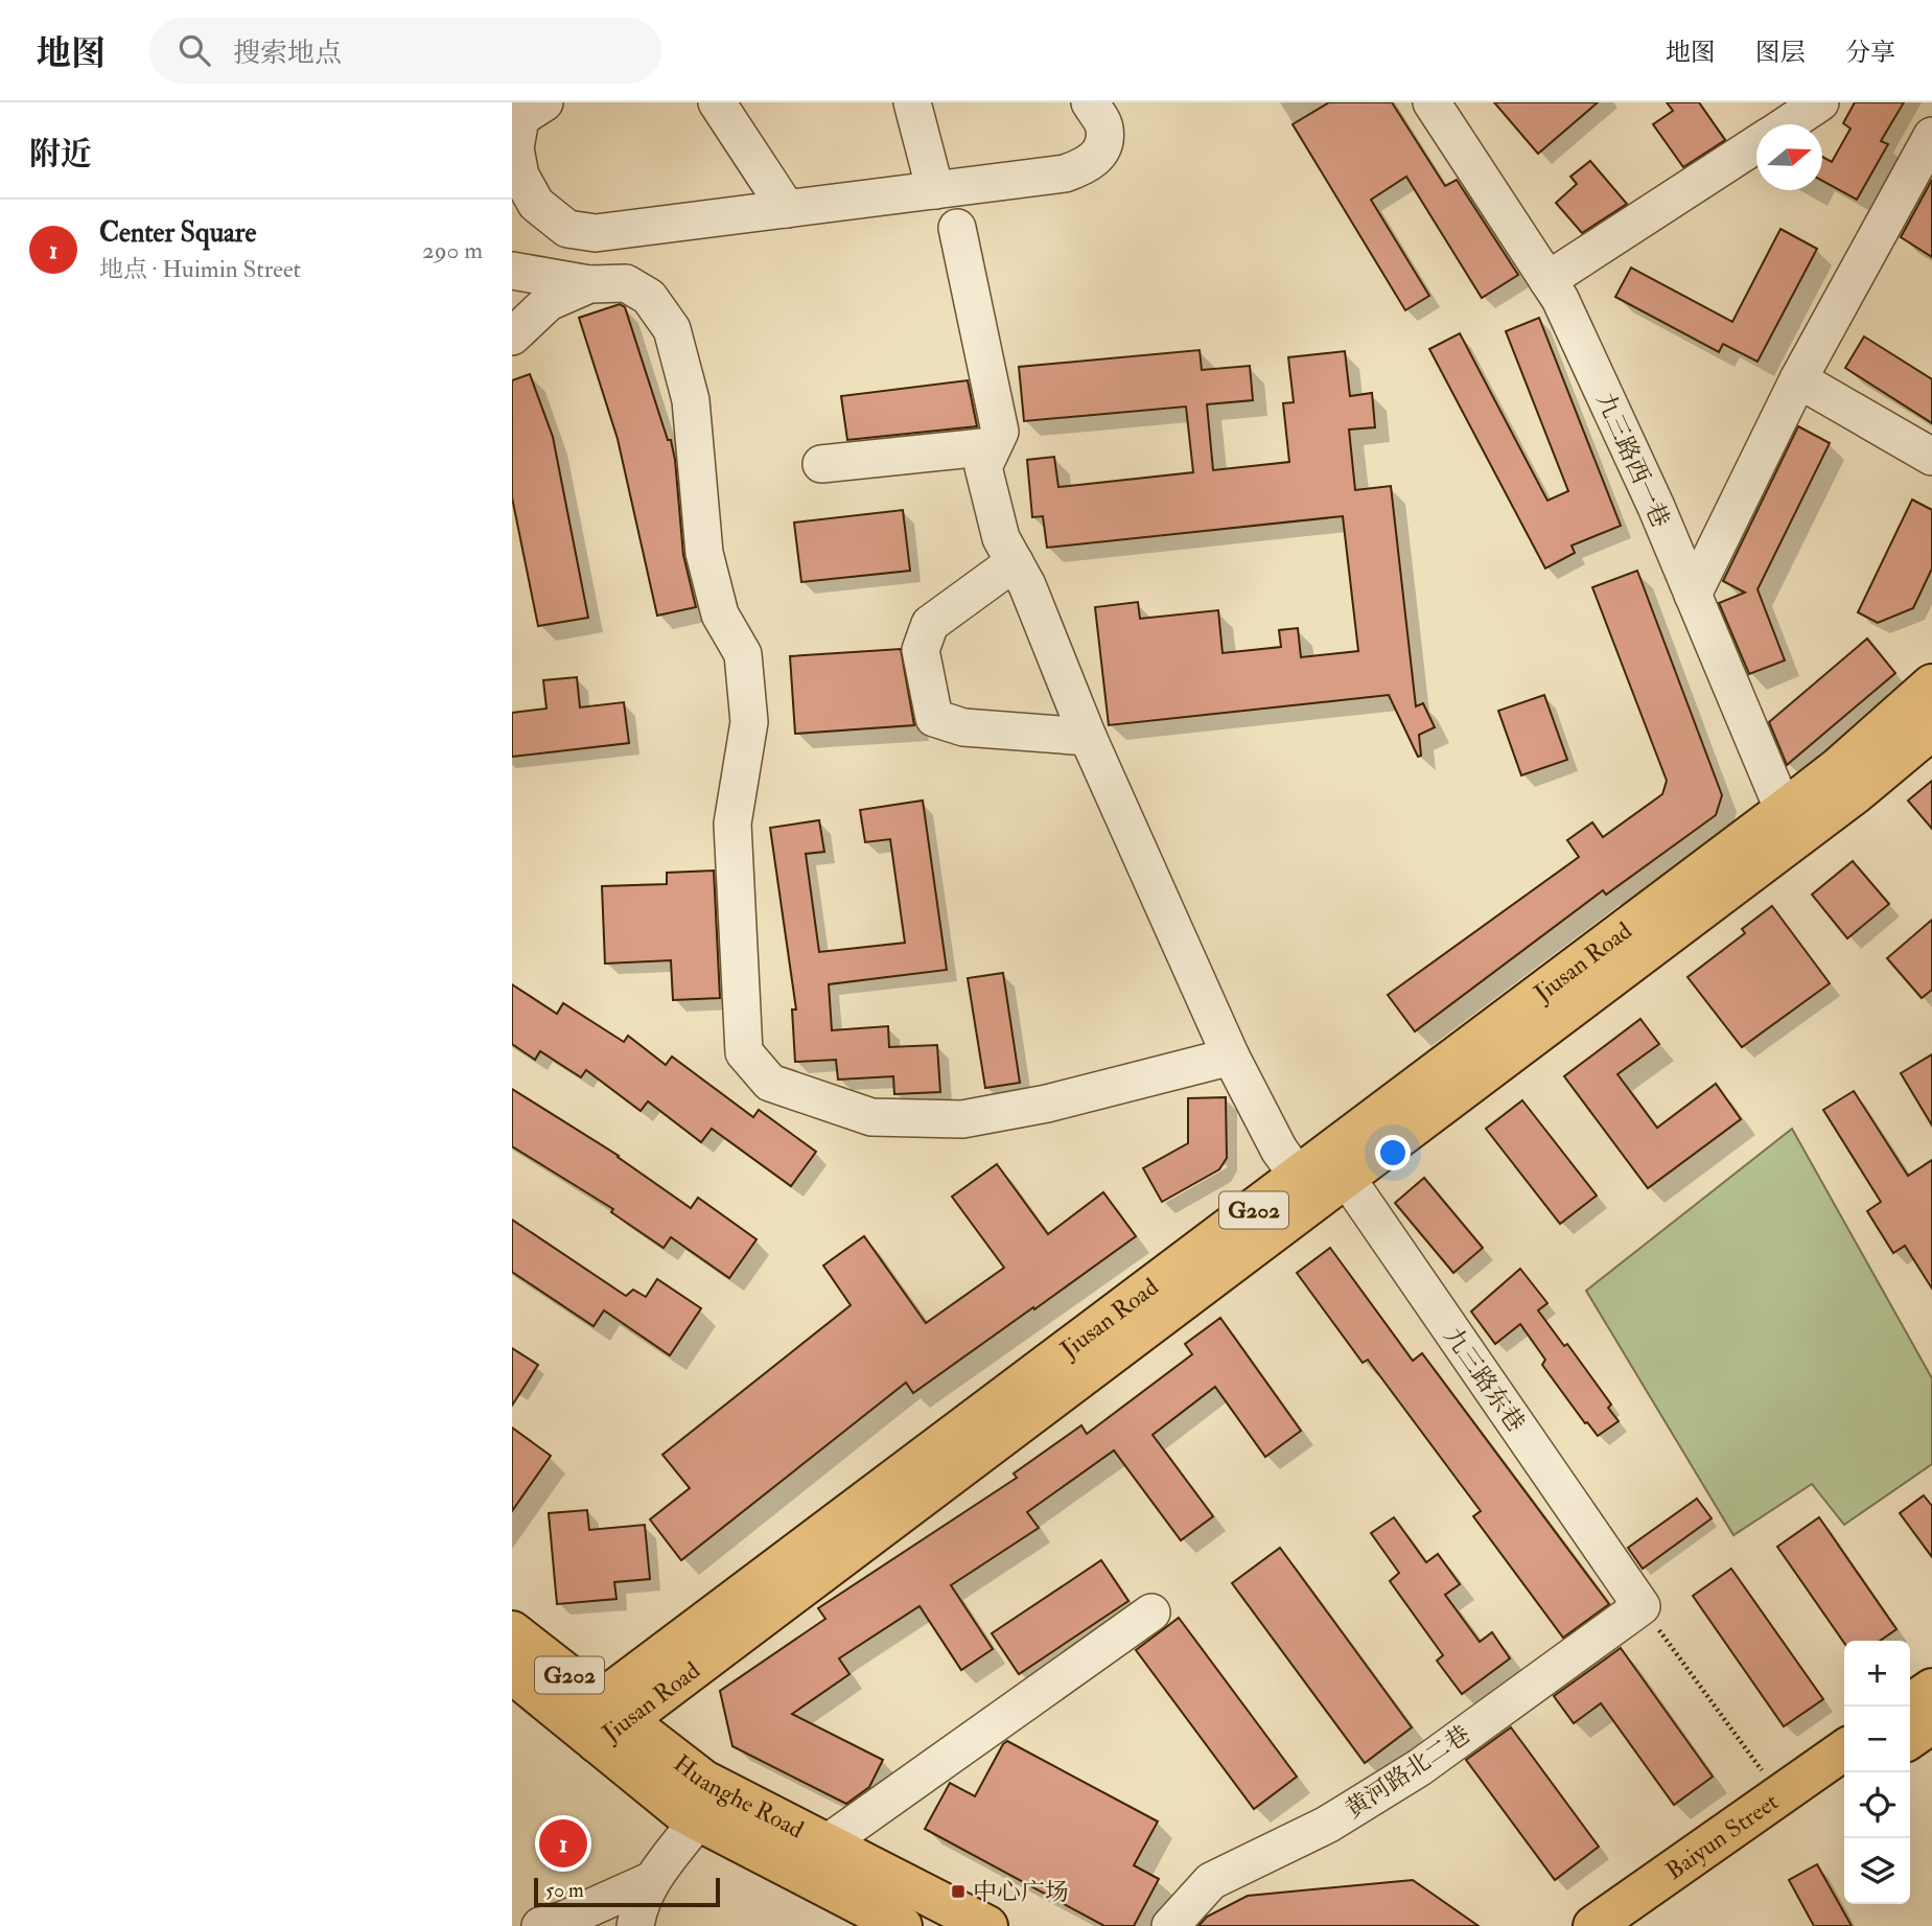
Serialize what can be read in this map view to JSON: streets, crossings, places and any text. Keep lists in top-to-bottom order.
{
  "streets": {
    "main road": [
      "Jiusan Road",
      "G202",
      "Huanghe Road",
      "Baiyun Street"
    ],
    "street": ["九三路西一巷", "九三路东巷", "黄河路北二巷"]
  },
  "crossings": [
    ["九三路西一巷", "Jiusan Road"],
    ["Jiusan Road", "九三路东巷"],
    ["Jiusan Road", "Huanghe Road"],
    ["九三路东巷", "黄河路北二巷"]
  ],
  "places": {
    "transit": ["中心广场"]
  },
  "scale_bar": "50 m",
  "north": "right",
  "page": {
    "header": "地图",
    "search": "搜索地点",
    "nav": ["地图", "图层", "分享"],
    "heading": "附近",
    "list": [
      {
        "mark": "1",
        "name": "Center Square",
        "note": "地点 · Huimin Street",
        "value": "290 m"
      }
    ],
    "map_buttons": ["+", "−"],
    "pins": "1",
    "scale": "50 m"
  }
}
